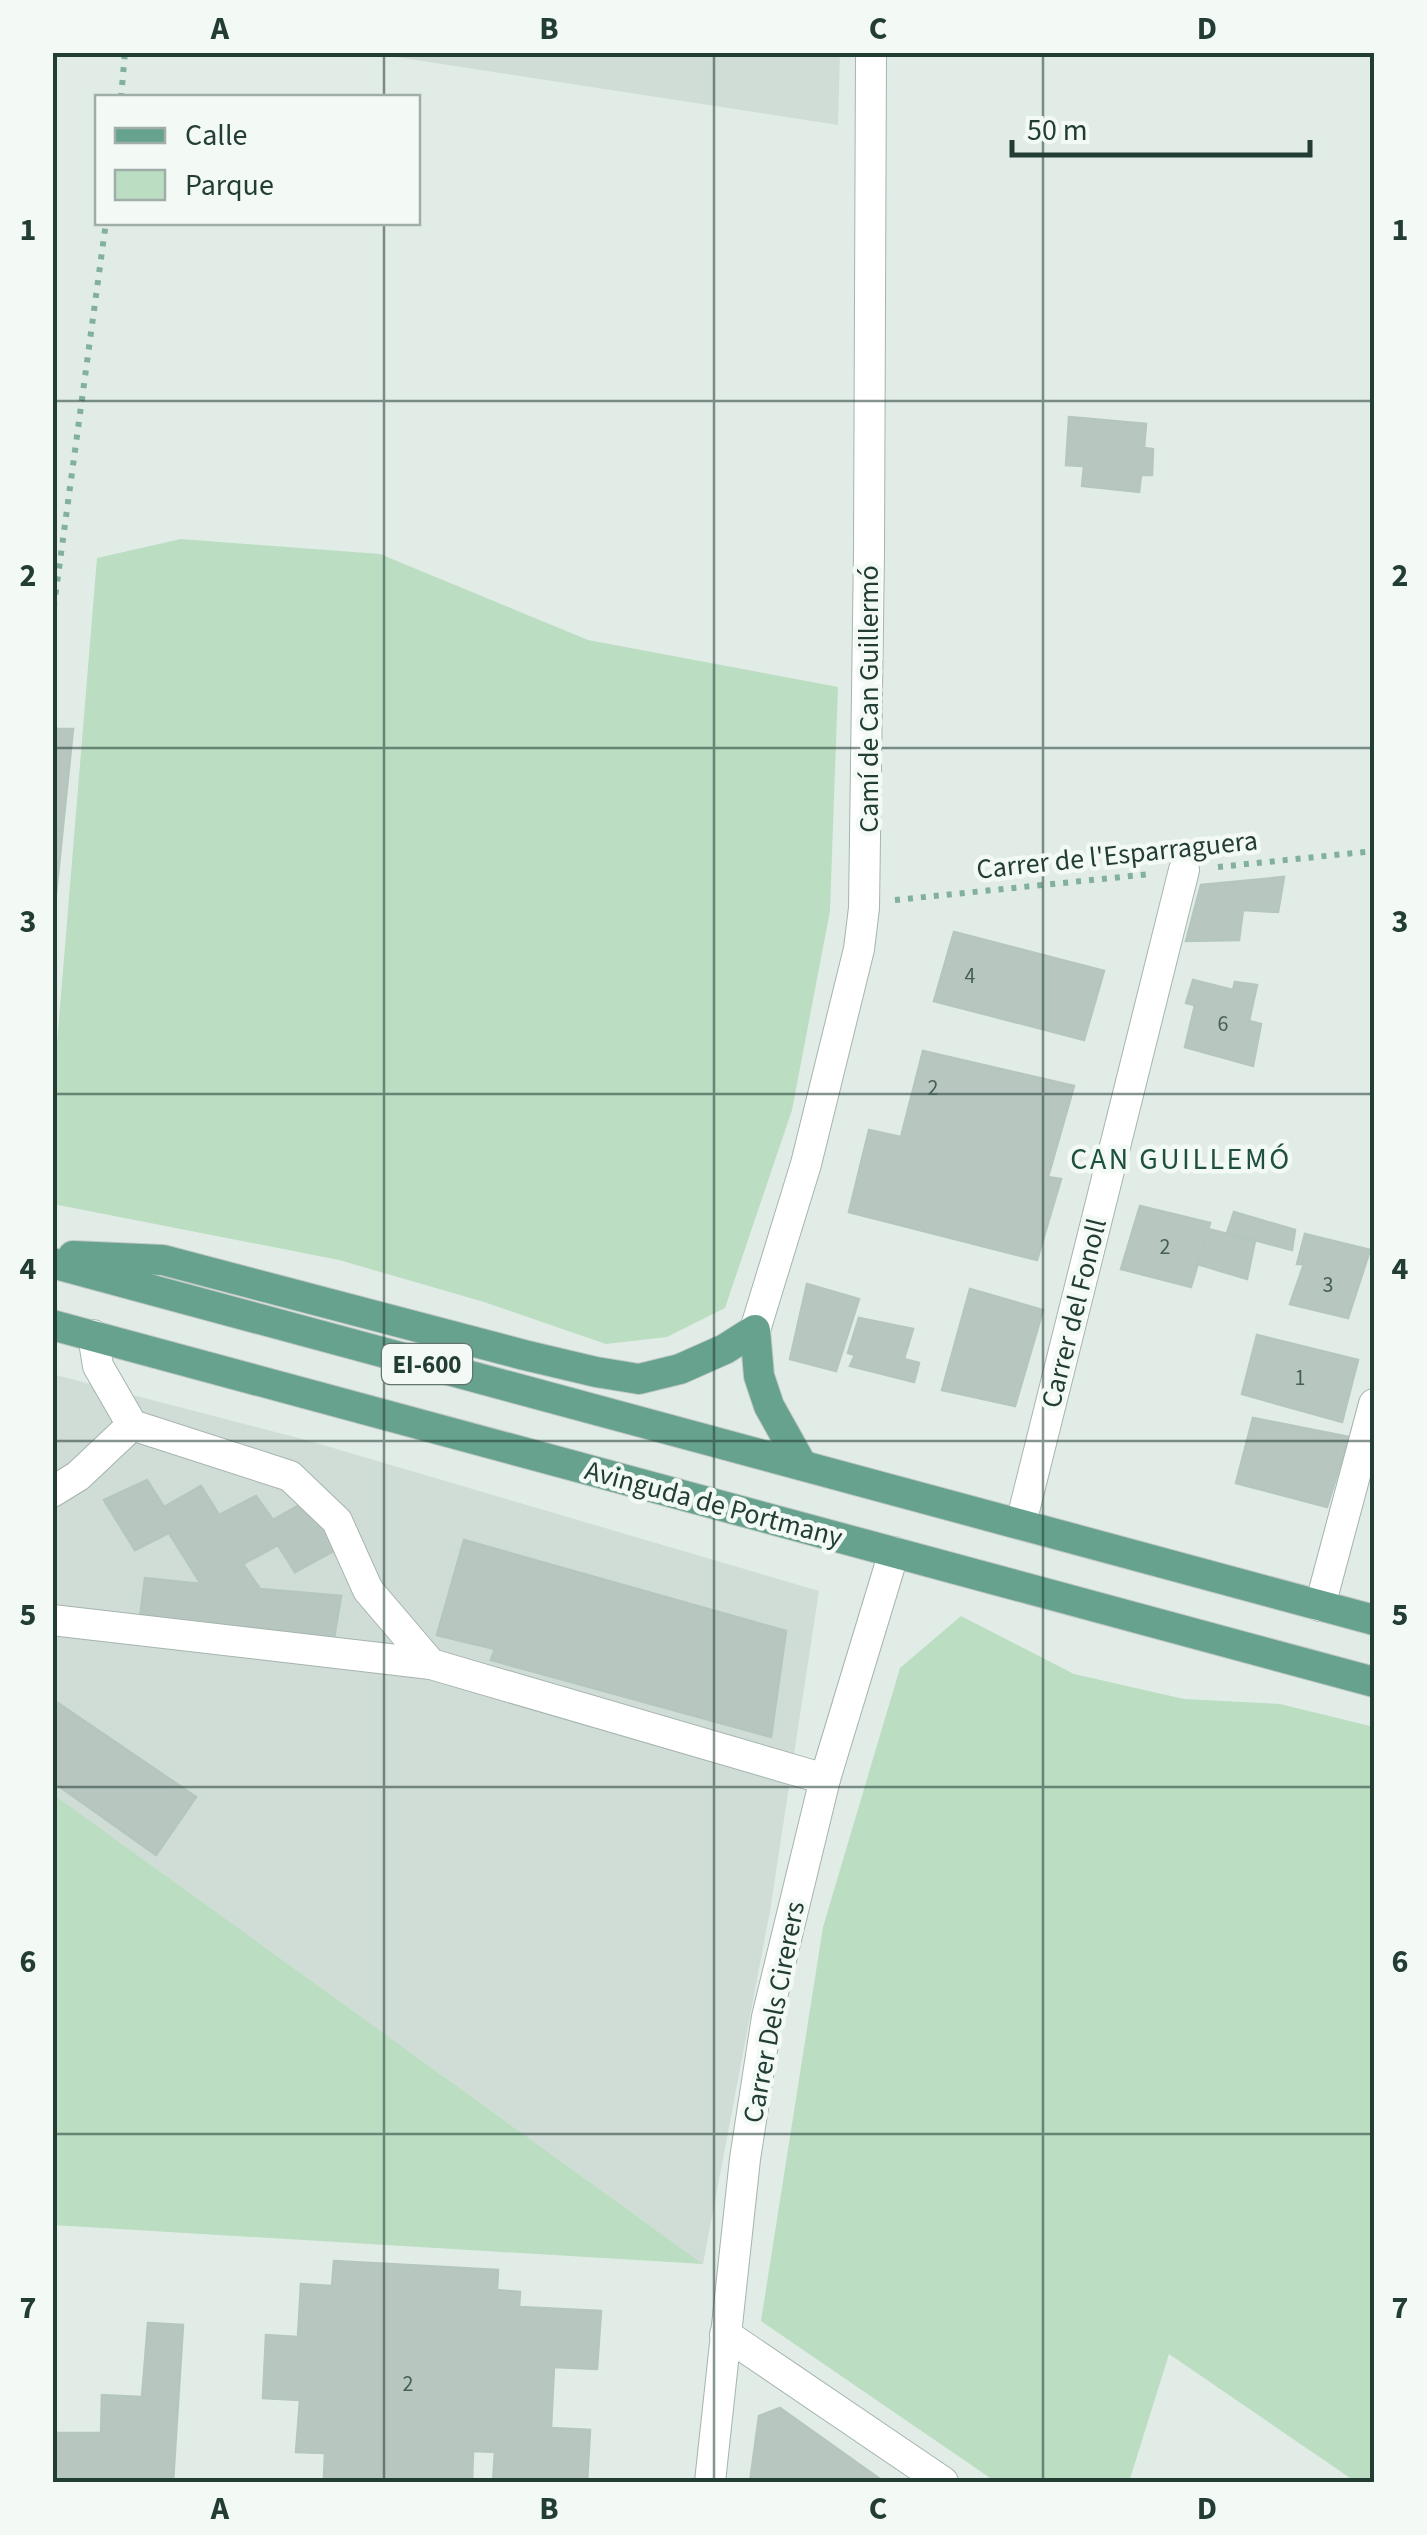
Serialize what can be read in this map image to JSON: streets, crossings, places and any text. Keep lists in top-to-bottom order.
{
  "streets": {
    "main road": ["EI-600", "Avinguda de Portmany"],
    "street": ["Camí de Can Guillermó", "Carrer del Fonoll", "Carrer Dels Cirerers"],
    "path": ["Carrer de l'Esparraguera"]
  },
  "crossings": [
    ["Camí de Can Guillermó", "Carrer de l'Esparraguera"],
    ["Carrer de l'Esparraguera", "Carrer del Fonoll"],
    ["Carrer del Fonoll", "EI-600"],
    ["Avinguda de Portmany", "Carrer Dels Cirerers"]
  ],
  "districts": ["CAN GUILLEMÓ"],
  "house_numbers": [
    "4",
    "6",
    "2",
    "2",
    "3",
    "1",
    "2"
  ],
  "legend": ["Calle", "Parque"],
  "scale_bar": "50 m",
  "grid": {
    "columns": [
      "A",
      "B",
      "C",
      "D"
    ],
    "rows": [
      "1",
      "2",
      "3",
      "4",
      "5",
      "6",
      "7"
    ]
  }
}
